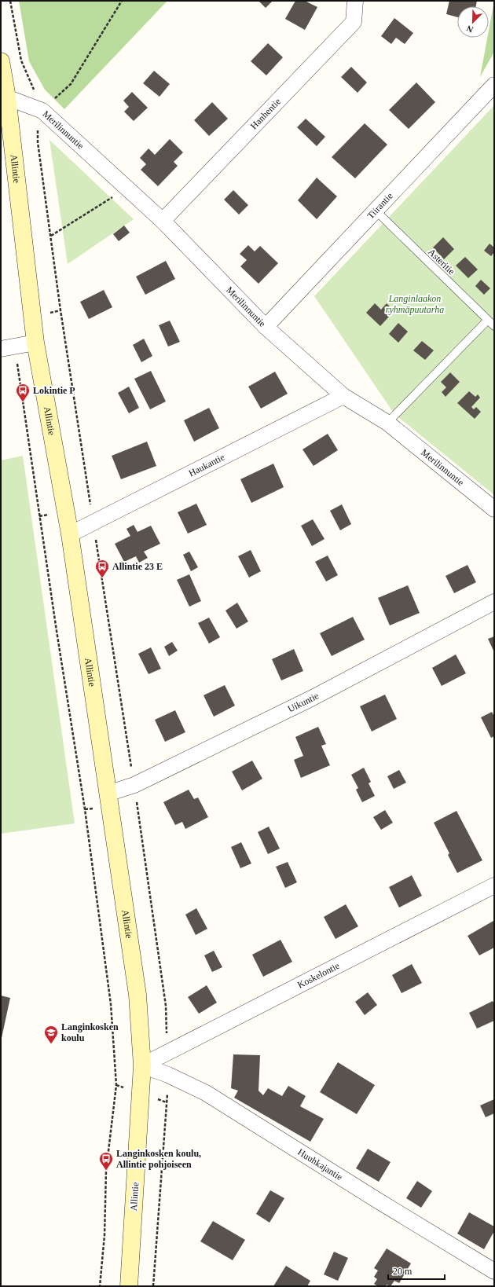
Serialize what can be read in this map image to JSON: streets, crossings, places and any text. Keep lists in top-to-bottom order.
{
  "streets": {
    "street": [
      "Hanhentie",
      "Merilinnuntie",
      "Allintie",
      "Tiirantie",
      "Haukantie",
      "Uikuntie",
      "Koskelontie",
      "Huuhkajantie"
    ],
    "lane": ["Asteritie"]
  },
  "crossings": [
    ["Hanhentie", "Merilinnuntie"],
    ["Merilinnuntie", "Allintie"],
    ["Merilinnuntie", "Tiirantie"],
    ["Merilinnuntie", "Haukantie"],
    ["Allintie", "Haukantie"],
    ["Allintie", "Uikuntie"],
    ["Allintie", "Koskelontie"],
    ["Allintie", "Huuhkajantie"],
    ["Tiirantie", "Asteritie"],
    ["Koskelontie", "Huuhkajantie"]
  ],
  "parks": ["Langinlaakon ryhmäpuutarha"],
  "places": {
    "bus stop": ["Lokintie P", "Allintie 23 E", "Langinkosken koulu, Allintie pohjoiseen"],
    "school or university": ["Langinkosken koulu"]
  },
  "scale_bar": "20 m",
  "north": "bottom left"
}
